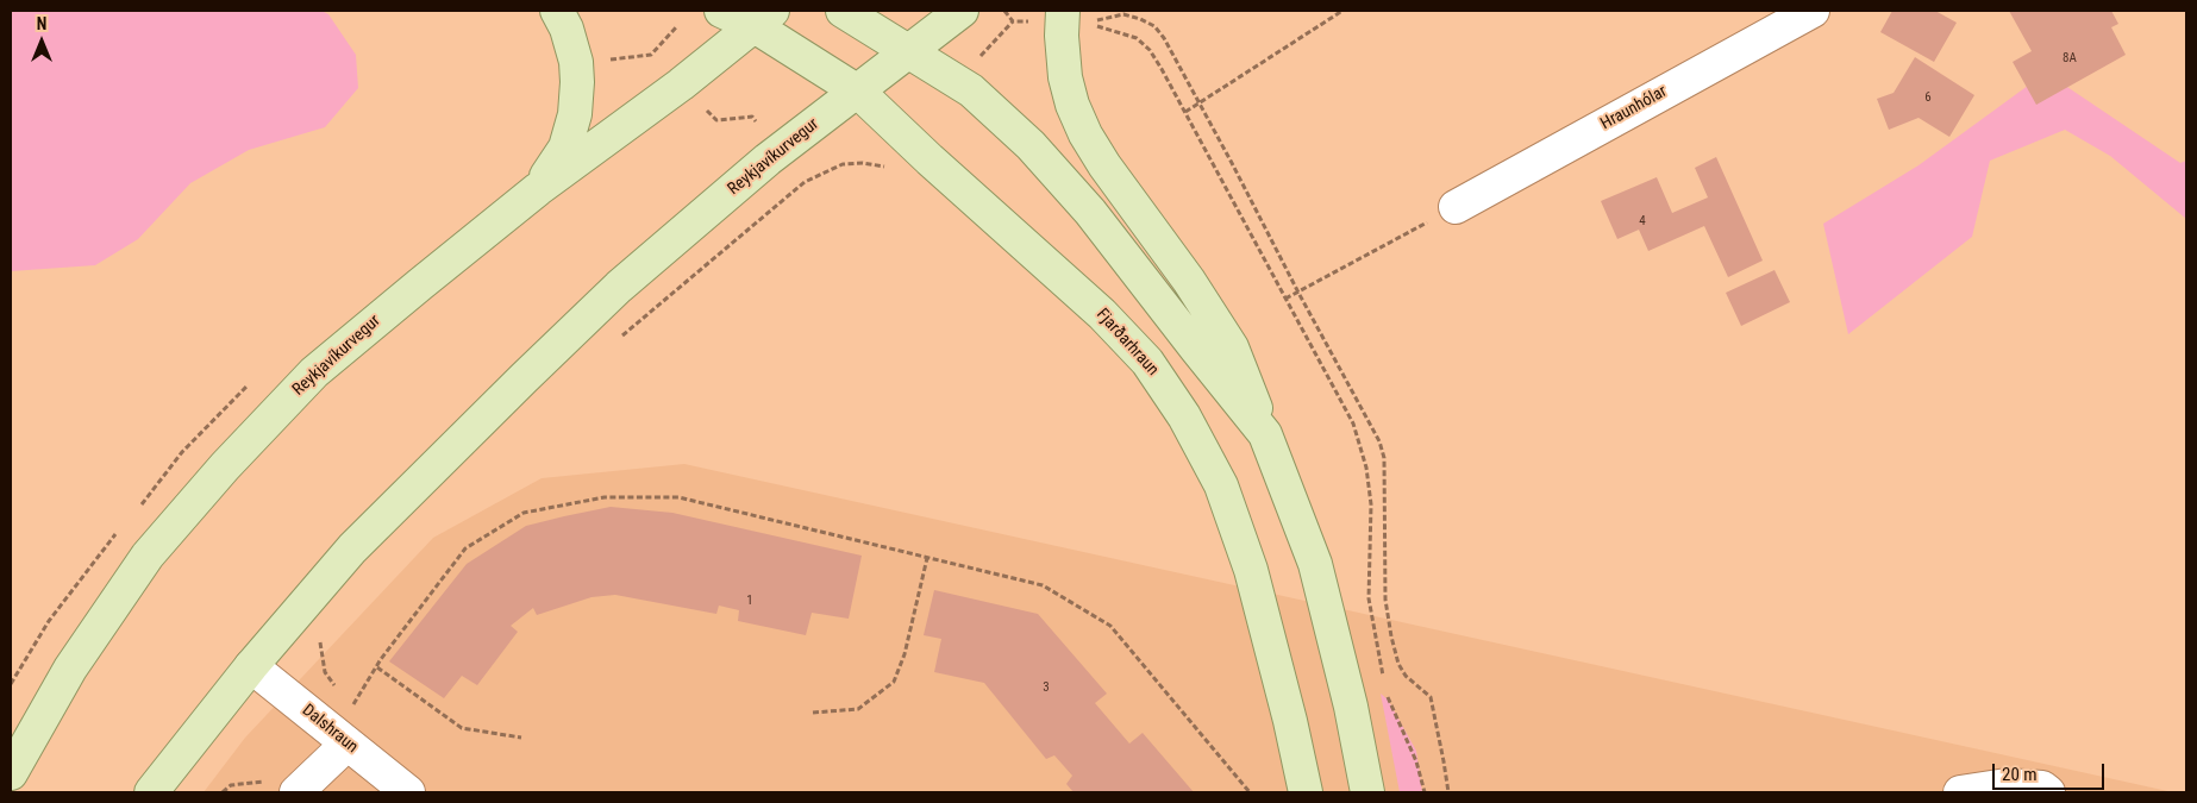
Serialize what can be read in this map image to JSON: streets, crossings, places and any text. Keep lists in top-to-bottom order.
{
  "streets": {
    "main road": ["Reykjavíkurvegur", "Fjarðarhraun"],
    "street": ["Hraunhólar", "Dalshraun"]
  },
  "crossings": [
    ["Reykjavíkurvegur", "Fjarðarhraun"],
    ["Reykjavíkurvegur", "Dalshraun"]
  ],
  "house_numbers": [
    "8A",
    "6",
    "4",
    "1",
    "3"
  ],
  "scale_bar": "20 m",
  "north": "top"
}
